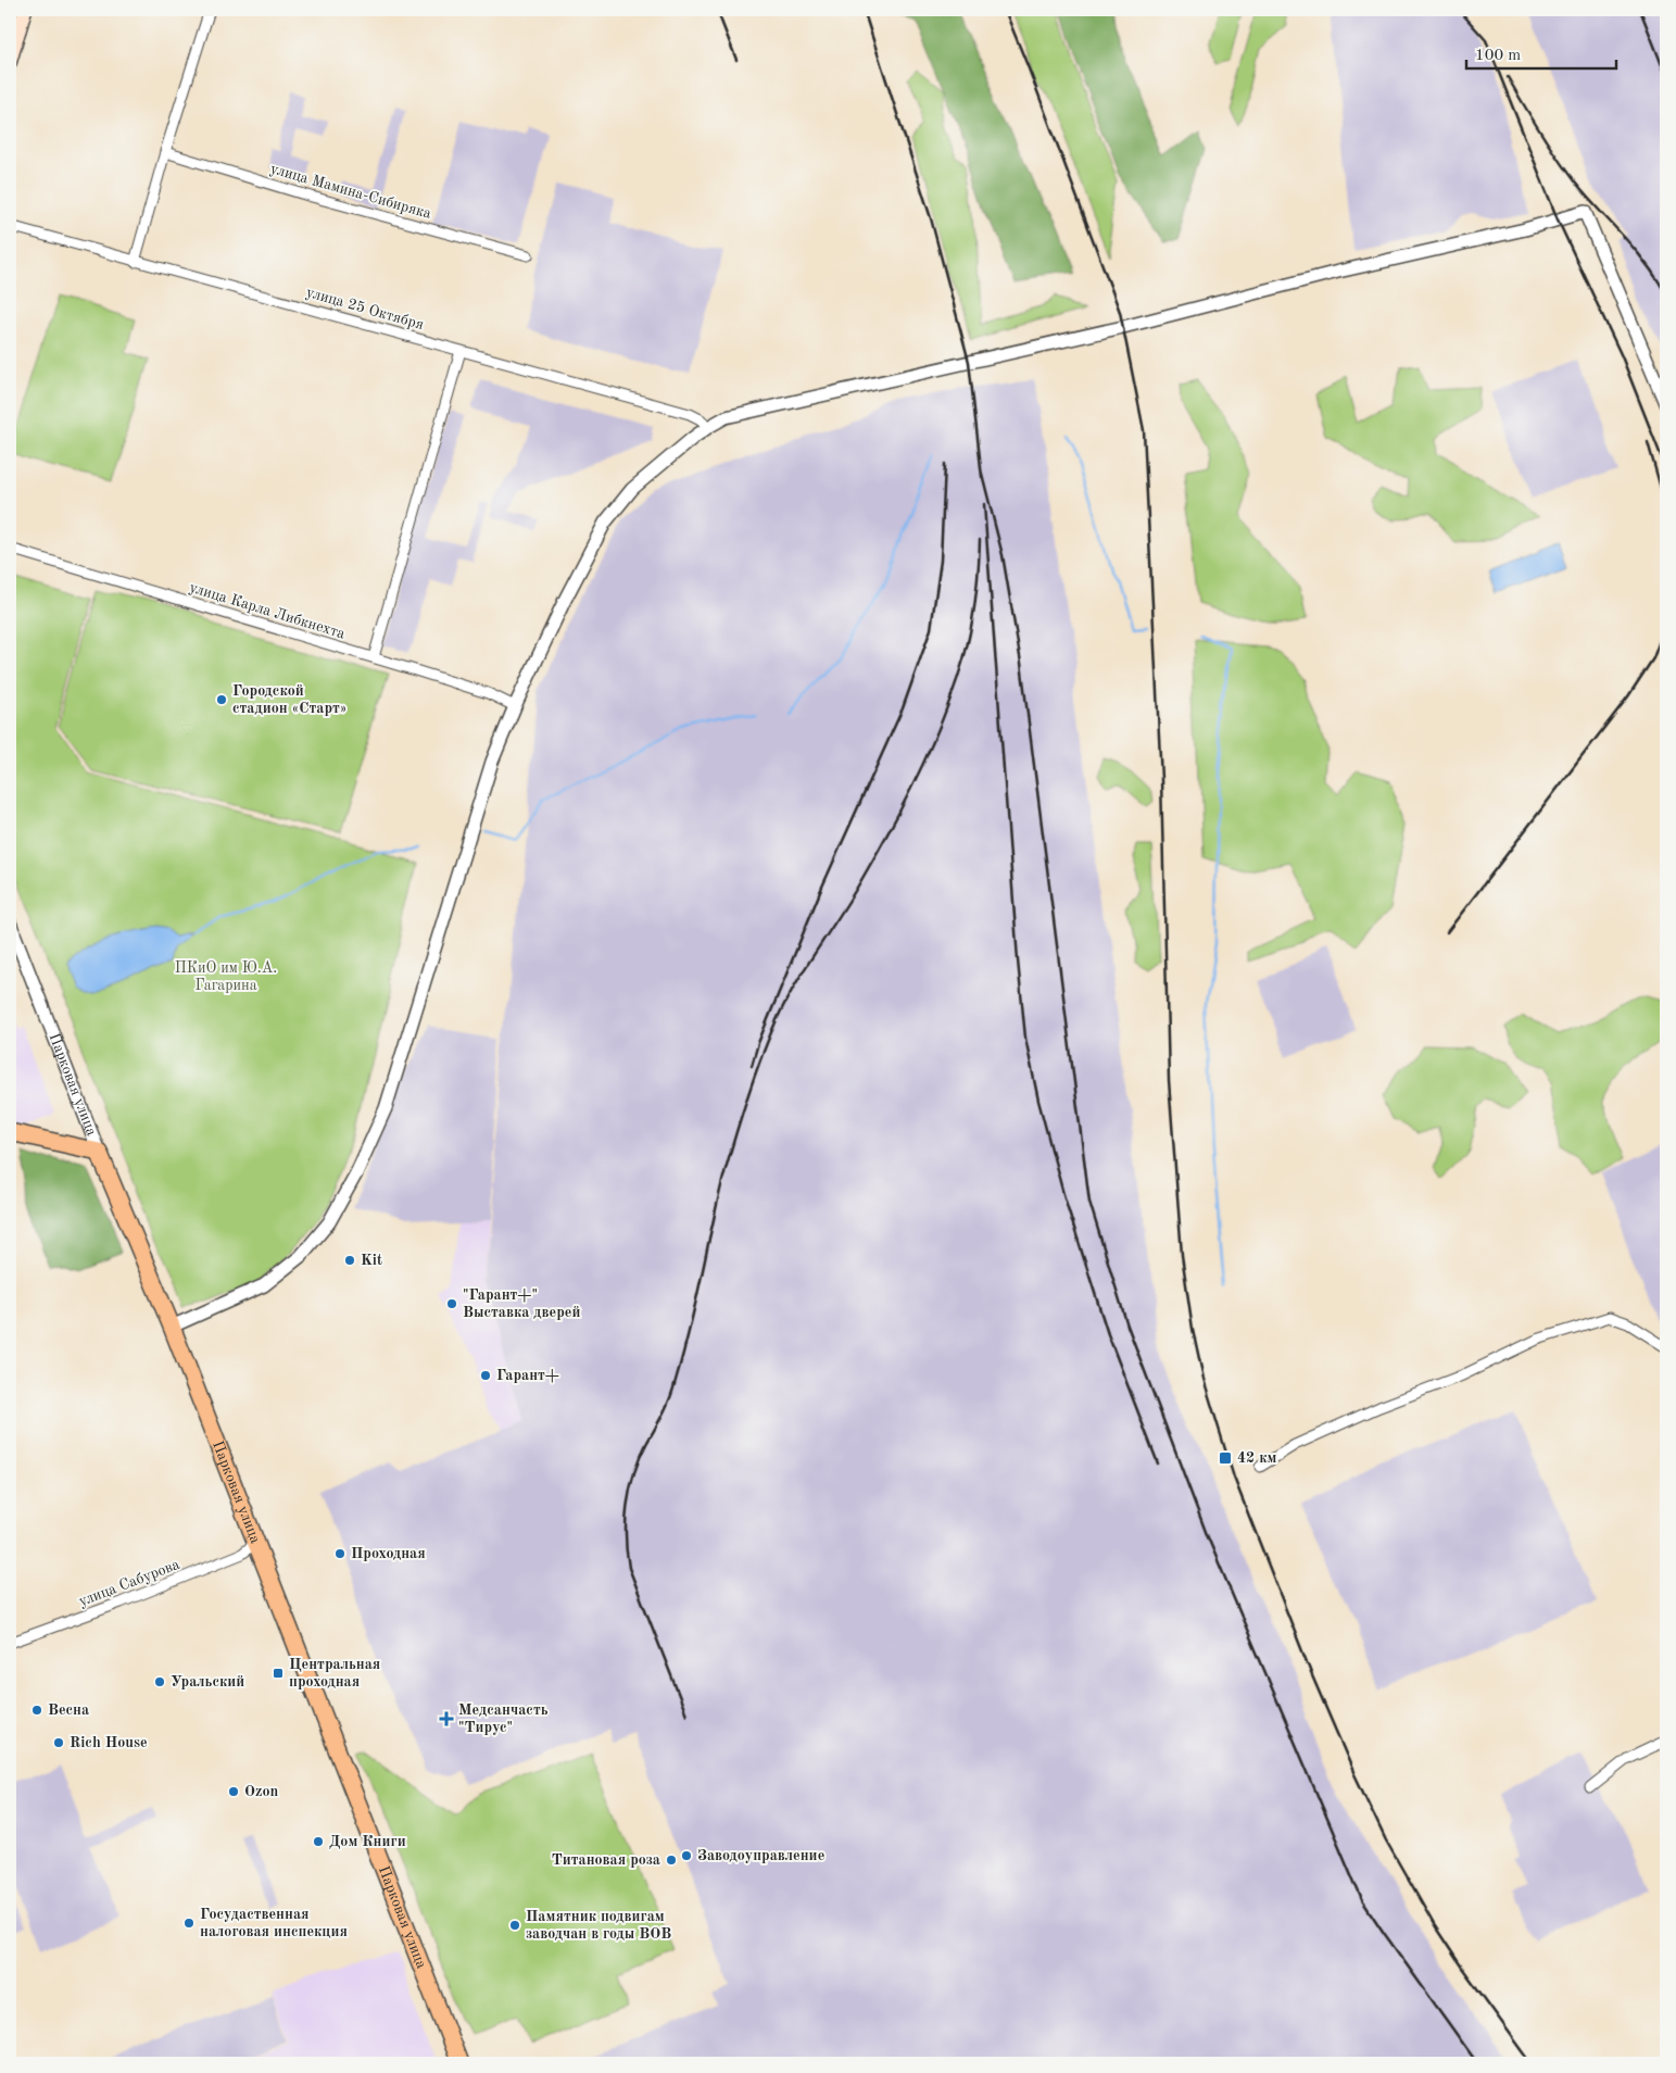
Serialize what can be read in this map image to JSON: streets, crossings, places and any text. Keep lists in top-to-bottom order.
{
  "streets": {
    "main road": ["Парковая улица"],
    "street": [
      "улица Мамина-Сибиряка",
      "улица 25 Октября",
      "улица Карла Либкнехта",
      "улица Сабурова"
    ]
  },
  "crossings": [
    ["Парковая улица", "улица Сабурова"]
  ],
  "parks": ["ПКиО им Ю.А. Гагарина"],
  "places": {
    "other": [
      "Городской стадион «Старт»",
      "Kit",
      "\"Гарант+\" Выставка дверей",
      "Гарант+",
      "Проходная",
      "Уральский",
      "Весна",
      "Rich House",
      "Ozon",
      "Дом Книги",
      "Заводоуправление",
      "Титановая роза",
      "Госудаственная налоговая инспекция",
      "Памятник подвигам заводчан в годы ВОВ"
    ],
    "transit": ["42 км", "Центральная проходная"],
    "health": ["Медсанчасть \"Тирус\""]
  },
  "scale_bar": "100 m"
}
